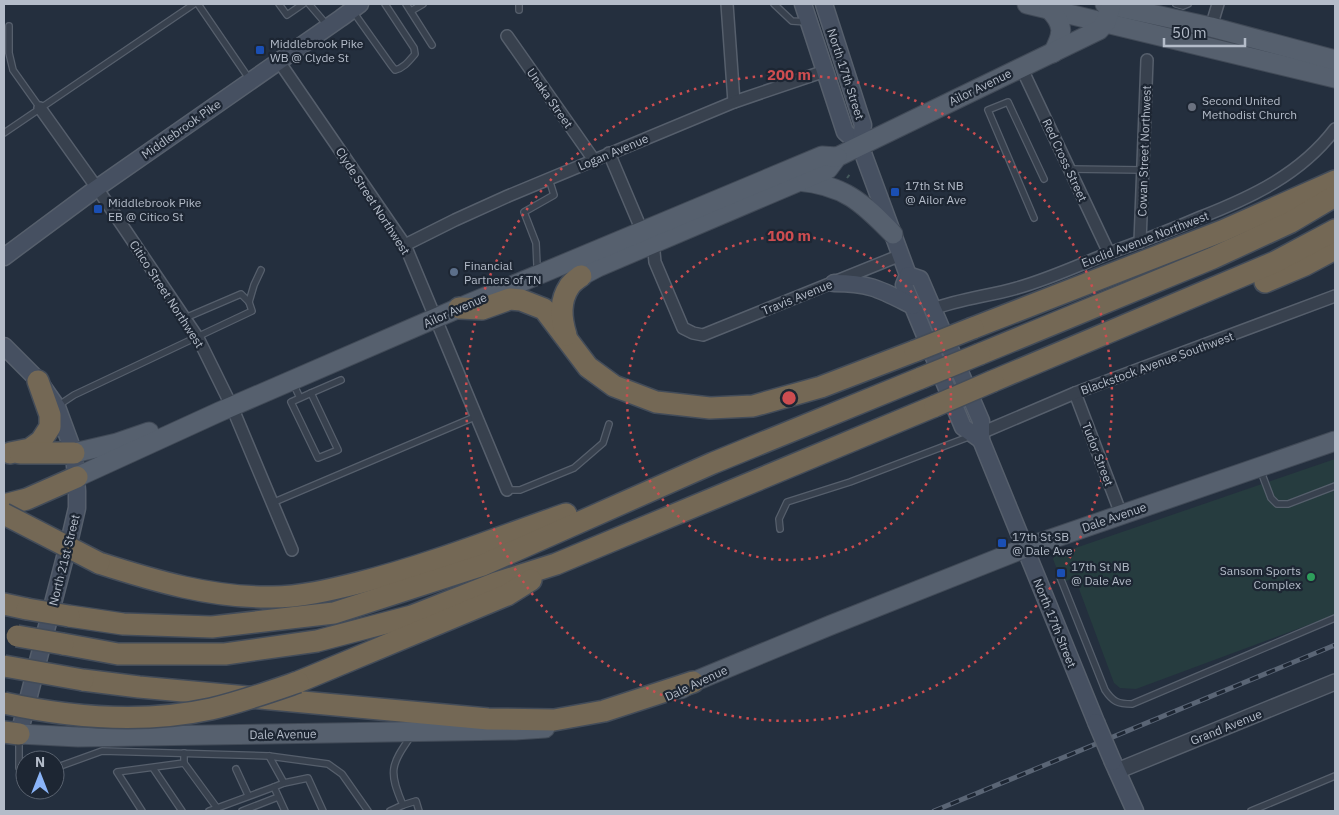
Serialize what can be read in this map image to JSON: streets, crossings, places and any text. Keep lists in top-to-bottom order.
{
  "streets": {
    "main road": [
      "North 17th Street",
      "Ailor Avenue",
      "Middlebrook Pike",
      "Dale Avenue",
      "North 21st Street"
    ],
    "street": [
      "Unaka Street",
      "Cowan Street Northwest",
      "Logan Avenue",
      "Red Cross Street",
      "Clyde Street Northwest",
      "Euclid Avenue Northwest",
      "Citico Street Northwest",
      "Travis Avenue",
      "Blackstock Avenue Southwest",
      "Tudor Street",
      "Grand Avenue"
    ]
  },
  "crossings": [
    ["North 17th Street", "Ailor Avenue"],
    ["North 17th Street", "Logan Avenue"],
    ["North 17th Street", "Euclid Avenue Northwest"],
    ["North 17th Street", "Travis Avenue"],
    ["North 17th Street", "Blackstock Avenue Southwest"],
    ["North 17th Street", "Dale Avenue"],
    ["North 17th Street", "Grand Avenue"],
    ["Ailor Avenue", "Red Cross Street"],
    ["Ailor Avenue", "Clyde Street Northwest"],
    ["Ailor Avenue", "Citico Street Northwest"],
    ["Ailor Avenue", "Travis Avenue"],
    ["Ailor Avenue", "North 21st Street"],
    ["Unaka Street", "Logan Avenue"],
    ["Middlebrook Pike", "Clyde Street Northwest"],
    ["Middlebrook Pike", "Citico Street Northwest"],
    ["Cowan Street Northwest", "Euclid Avenue Northwest"],
    ["Logan Avenue", "Clyde Street Northwest"],
    ["Red Cross Street", "Euclid Avenue Northwest"],
    ["Blackstock Avenue Southwest", "Tudor Street"],
    ["Tudor Street", "Dale Avenue"],
    ["Dale Avenue", "North 21st Street"]
  ],
  "places": {
    "transit": [
      "Middlebrook Pike WB @ Clyde St",
      "17th St NB @ Ailor Ave",
      "Middlebrook Pike EB @ Citico St",
      "17th St SB @ Dale Ave",
      "17th St NB @ Dale Ave"
    ],
    "other": ["Second United Methodist Church", "Financial Partners of TN", "Sansom Sports Complex"]
  },
  "scale_bar": "50 m",
  "north": "top",
  "rings": ["200 m", "100 m"]
}
